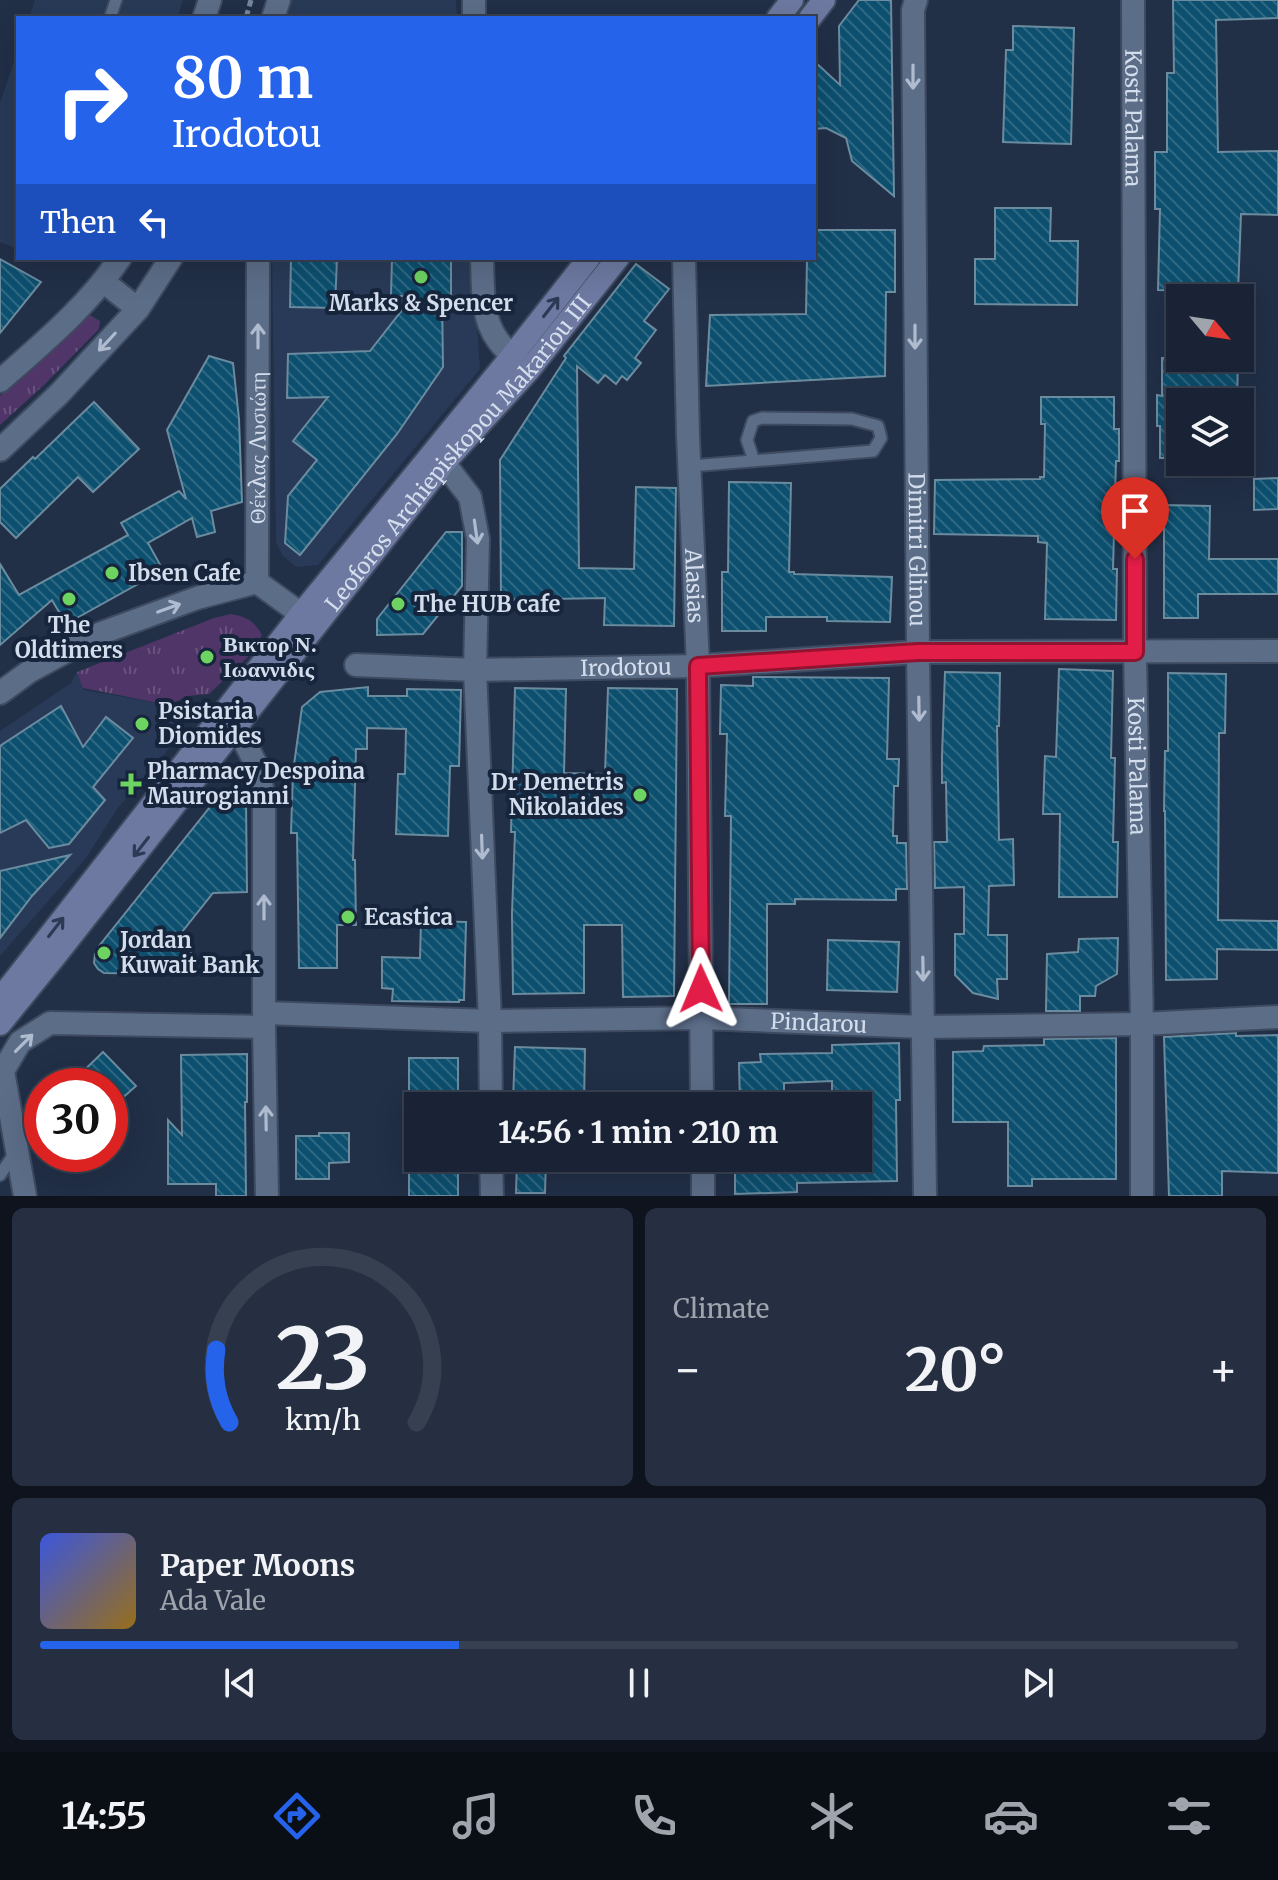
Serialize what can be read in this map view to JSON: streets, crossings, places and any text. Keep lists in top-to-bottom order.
{
  "streets": {
    "main road": ["Leoforos Archiepiskopou Makariou III"],
    "street": [
      "Kosti Palama",
      "Θέκλας Λυσιώτη",
      "Dimitri Glinou",
      "Alasias",
      "Irodotou",
      "Pindarou"
    ]
  },
  "crossings": [
    ["Kosti Palama", "Irodotou"],
    ["Kosti Palama", "Pindarou"],
    ["Dimitri Glinou", "Irodotou"],
    ["Dimitri Glinou", "Pindarou"],
    ["Alasias", "Irodotou"],
    ["Alasias", "Pindarou"]
  ],
  "one_way": ["Θέκλας Λυσιώτη", "Dimitri Glinou"],
  "places": {
    "other": [
      "Marks & Spencer",
      "Ibsen Cafe",
      "The Oldtimers",
      "The HUB cafe",
      "Βικτορ Ν. Ιωαννιδις",
      "Psistaria Diomides",
      "Dr Demetris Nikolaides",
      "Ecastica",
      "Jordan Kuwait Bank"
    ],
    "health": ["Pharmacy Despoina Maurogianni"]
  },
  "north": "bottom right",
  "page": {
    "turn": ["80 m", "Irodotou"],
    "then": "Then",
    "limit": "30",
    "trip": "14:56 · 1 min · 210 m",
    "tile": "Climate",
    "heat": ["−", "20°", "+"],
    "song": ["Paper Moons", "Ada Vale"],
    "tabs": "14:55",
    "gauge": ["23", "km/h"]
  }
}
